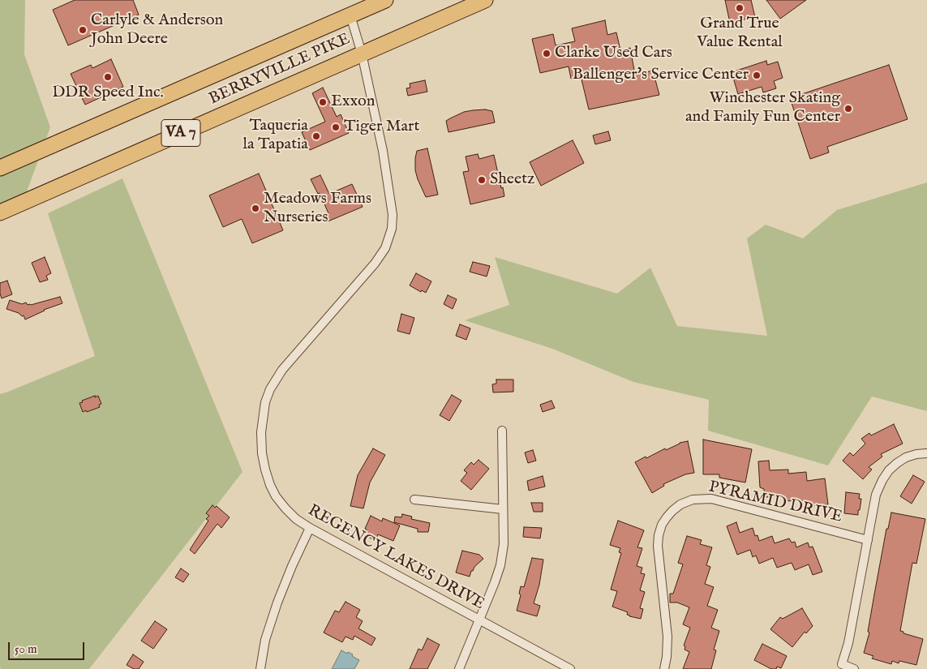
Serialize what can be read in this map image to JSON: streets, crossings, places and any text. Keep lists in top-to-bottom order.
{
  "streets": {
    "highway": ["BERRYVILLE PIKE", "VA 7"],
    "street": ["PYRAMID DRIVE", "REGENCY LAKES DRIVE"]
  },
  "crossings": [
    ["BERRYVILLE PIKE", "REGENCY LAKES DRIVE"]
  ],
  "places": [
    "Grand True Value Rental",
    "Carlyle & Anderson John Deere",
    "Clarke Used Cars",
    "Ballenger's Service Center",
    "DDR Speed Inc.",
    "Exxon",
    "Winchester Skating and Family Fun Center",
    "Tiger Mart",
    "Taqueria la Tapatia",
    "Sheetz",
    "Meadows Farms Nurseries"
  ],
  "scale_bar": "50 m"
}
